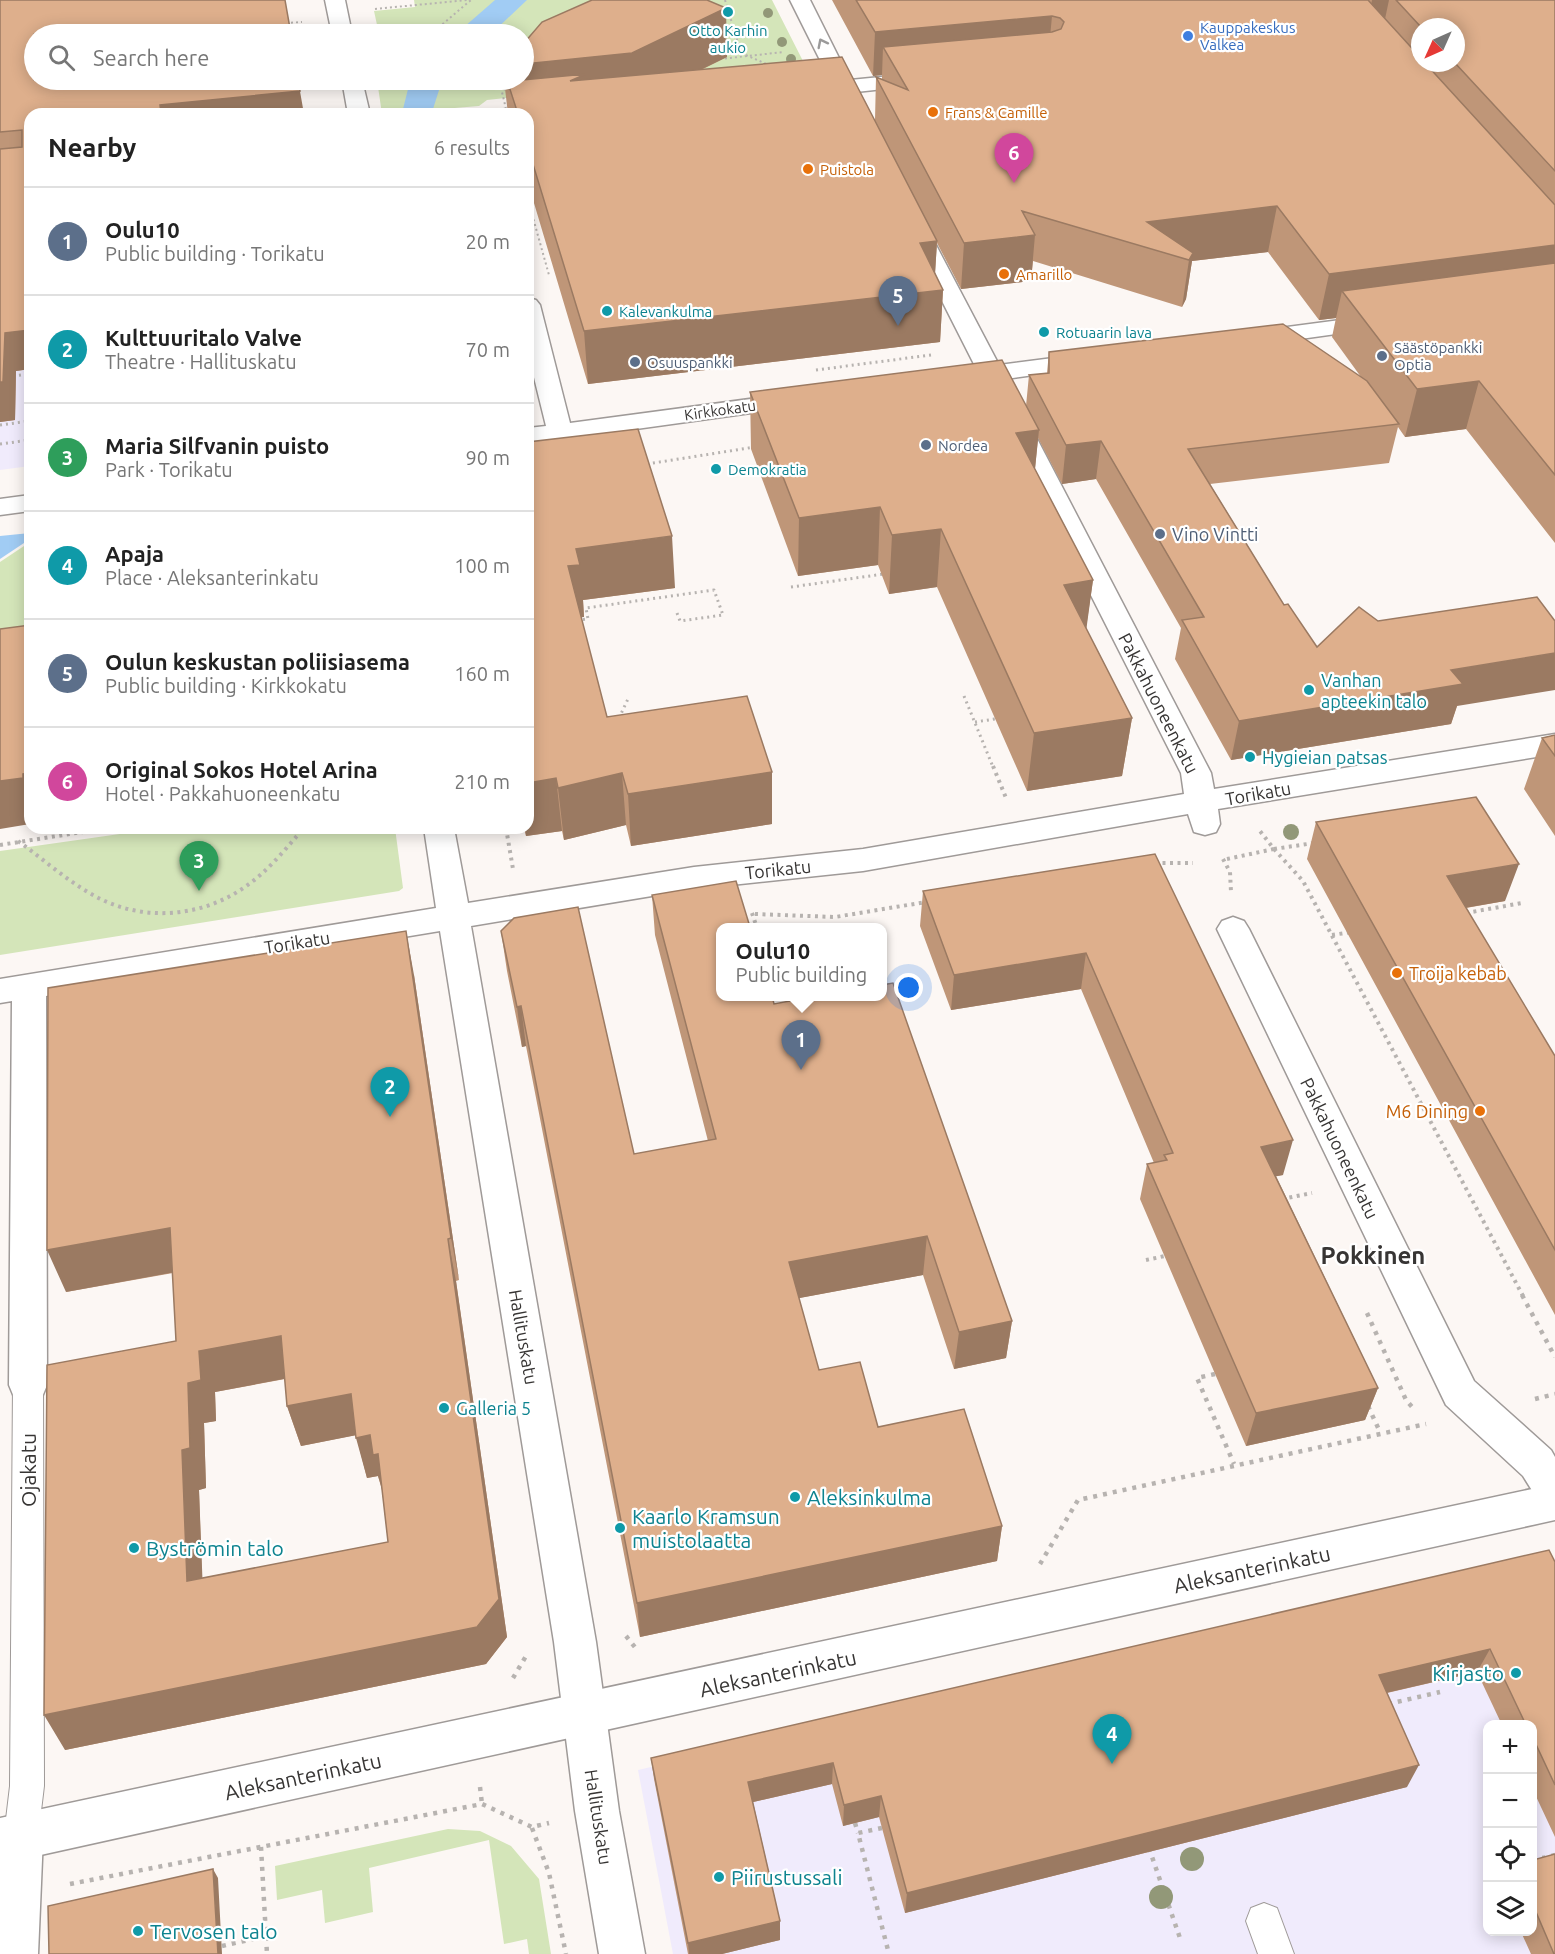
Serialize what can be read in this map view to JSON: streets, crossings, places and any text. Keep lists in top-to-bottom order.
{
  "streets": {
    "street": [
      "Kirkkokatu",
      "Pakkahuoneenkatu",
      "Torikatu",
      "Hallituskatu",
      "Ojakatu",
      "Aleksanterinkatu"
    ]
  },
  "crossings": [
    ["Pakkahuoneenkatu", "Torikatu"],
    ["Torikatu", "Hallituskatu"],
    ["Torikatu", "Ojakatu"],
    ["Hallituskatu", "Aleksanterinkatu"],
    ["Ojakatu", "Aleksanterinkatu"]
  ],
  "districts": ["Pokkinen"],
  "places": [
    "Otto Karhin aukio",
    "Kauppakeskus Valkea",
    "Frans & Camille",
    "Puistola",
    "Amarillo",
    "Kalevankulma",
    "Rotuaarin lava",
    "Säästöpankki Optia",
    "Osuuspankki",
    "Nordea",
    "Demokratia",
    "Vino Vintti",
    "Vanhan apteekin talo",
    "Hygieian patsas",
    "Troija kebab",
    "M6 Dining",
    "Galleria 5",
    "Aleksinkulma",
    "Kaarlo Kramsun muistolaatta",
    "Byströmin talo",
    "Kirjasto",
    "Piirustussali",
    "Tervosen talo"
  ],
  "north": "bottom left",
  "page": {
    "search": "Search here",
    "heading": ["Nearby", "6 results"],
    "pins": [
      "6",
      "5",
      "3",
      "1",
      "2",
      "4"
    ],
    "list": [
      {
        "mark": "1",
        "name": "Oulu10",
        "note": "Public building · Torikatu",
        "value": "20 m"
      },
      {
        "mark": "2",
        "name": "Kulttuuritalo Valve",
        "note": "Theatre · Hallituskatu",
        "value": "70 m"
      },
      {
        "mark": "3",
        "name": "Maria Silfvanin puisto",
        "note": "Park · Torikatu",
        "value": "90 m"
      },
      {
        "mark": "4",
        "name": "Apaja",
        "note": "Place · Aleksanterinkatu",
        "value": "100 m"
      },
      {
        "mark": "5",
        "name": "Oulun keskustan poliisiasema",
        "note": "Public building · Kirkkokatu",
        "value": "160 m"
      },
      {
        "mark": "6",
        "name": "Original Sokos Hotel Arina",
        "note": "Hotel · Pakkahuoneenkatu",
        "value": "210 m"
      }
    ],
    "popup": ["Oulu10", "Public building"],
    "map_buttons": ["+", "−"]
  }
}
